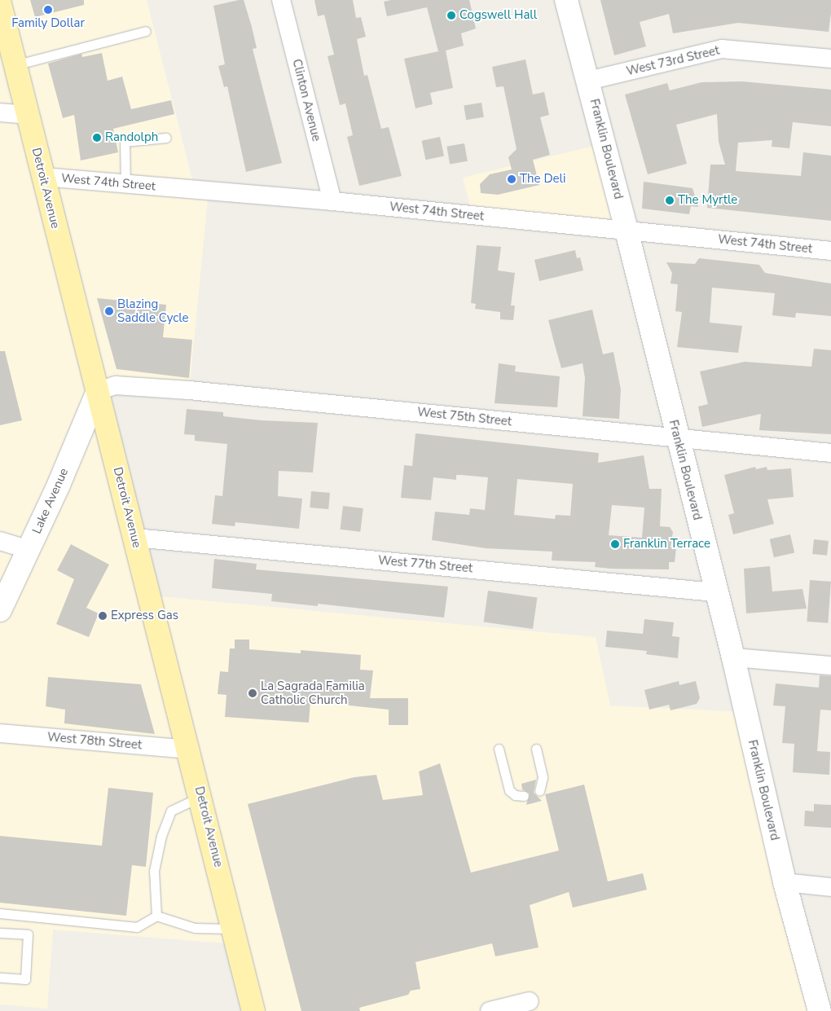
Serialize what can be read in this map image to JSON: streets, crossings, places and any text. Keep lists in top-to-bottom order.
{
  "streets": {
    "main road": ["Detroit Avenue"],
    "street": [
      "West 73rd Street",
      "Clinton Avenue",
      "Franklin Boulevard",
      "West 74th Street",
      "West 75th Street",
      "Lake Avenue",
      "West 77th Street",
      "West 78th Street"
    ]
  },
  "crossings": [
    ["West 73rd Street", "Franklin Boulevard"],
    ["Clinton Avenue", "West 74th Street"],
    ["Franklin Boulevard", "West 74th Street"],
    ["Franklin Boulevard", "West 75th Street"],
    ["Franklin Boulevard", "West 77th Street"],
    ["West 74th Street", "Detroit Avenue"],
    ["Detroit Avenue", "West 75th Street"],
    ["Detroit Avenue", "Lake Avenue"],
    ["Detroit Avenue", "West 77th Street"],
    ["Detroit Avenue", "West 78th Street"],
    ["West 75th Street", "Lake Avenue"]
  ],
  "places": [
    "Family Dollar",
    "Cogswell Hall",
    "Randolph",
    "The Deli",
    "The Myrtle",
    "Blazing Saddle Cycle",
    "Franklin Terrace",
    "Express Gas",
    "La Sagrada Familia Catholic Church"
  ]
}
